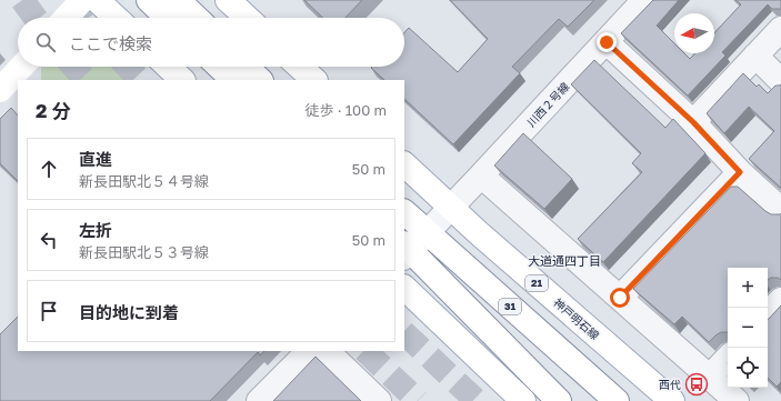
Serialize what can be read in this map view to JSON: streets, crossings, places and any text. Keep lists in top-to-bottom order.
{
  "streets": {
    "main road": ["21", "31", "神戸明石線"],
    "street": ["川西２号線"]
  },
  "crossings": [
    ["川西２号線", "31"],
    ["川西２号線", "神戸明石線"]
  ],
  "districts": ["大道通四丁目"],
  "places": {
    "bus stop": ["西代"]
  },
  "north": "left",
  "page": {
    "search": "ここで検索",
    "heading": ["2 分", "徒歩 · 100 m"],
    "list": [
      ["直進", "新長田駅北５４号線", "50 m"],
      ["左折", "新長田駅北５３号線", "50 m"],
      "目的地に到着"
    ],
    "map_buttons": ["+", "−"]
  }
}
